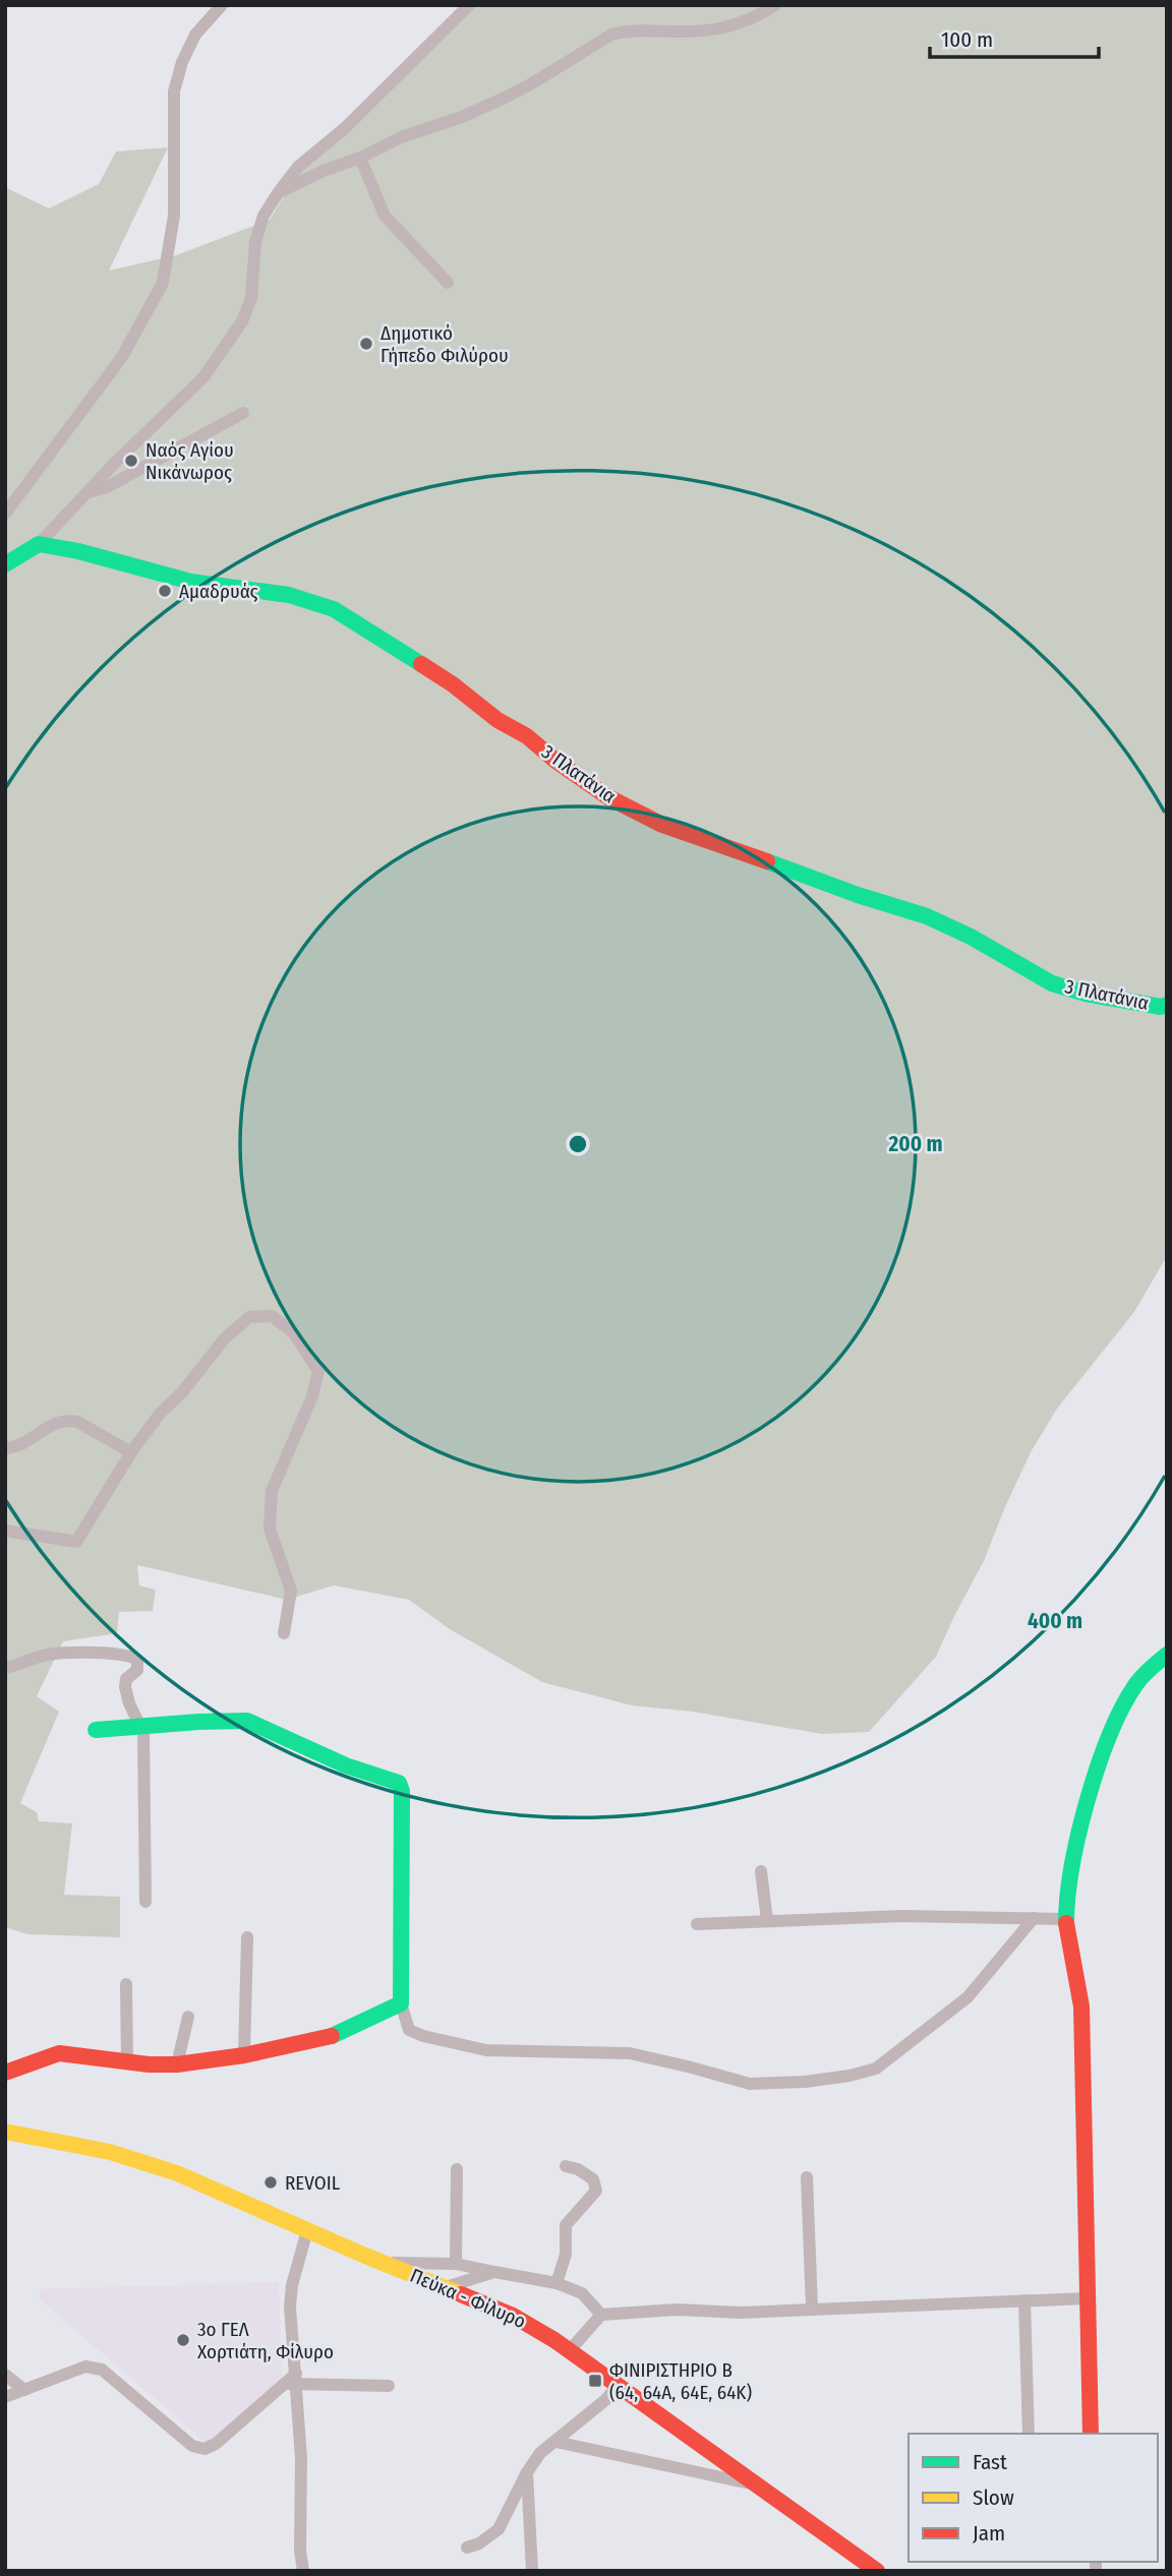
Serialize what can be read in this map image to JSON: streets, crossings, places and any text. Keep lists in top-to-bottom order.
{
  "streets": {
    "street": ["3 Πλατάνια", "Πεύκα - Φίλυρο"]
  },
  "places": {
    "other": [
      "Δημοτικό Γήπεδο Φιλύρου",
      "Ναός Αγίου Νικάνωρος",
      "Αμαδρυάς",
      "REVOIL",
      "3ο ΓΕΛ Χορτιάτη, Φίλυρο"
    ],
    "transit": ["ΦΙΝΙΡΙΣΤΗΡΙΟ B (64, 64Α, 64Ε, 64Κ)"]
  },
  "legend": ["Fast", "Slow", "Jam"],
  "scale_bar": "100 m",
  "rings": ["200 m", "400 m"]
}
